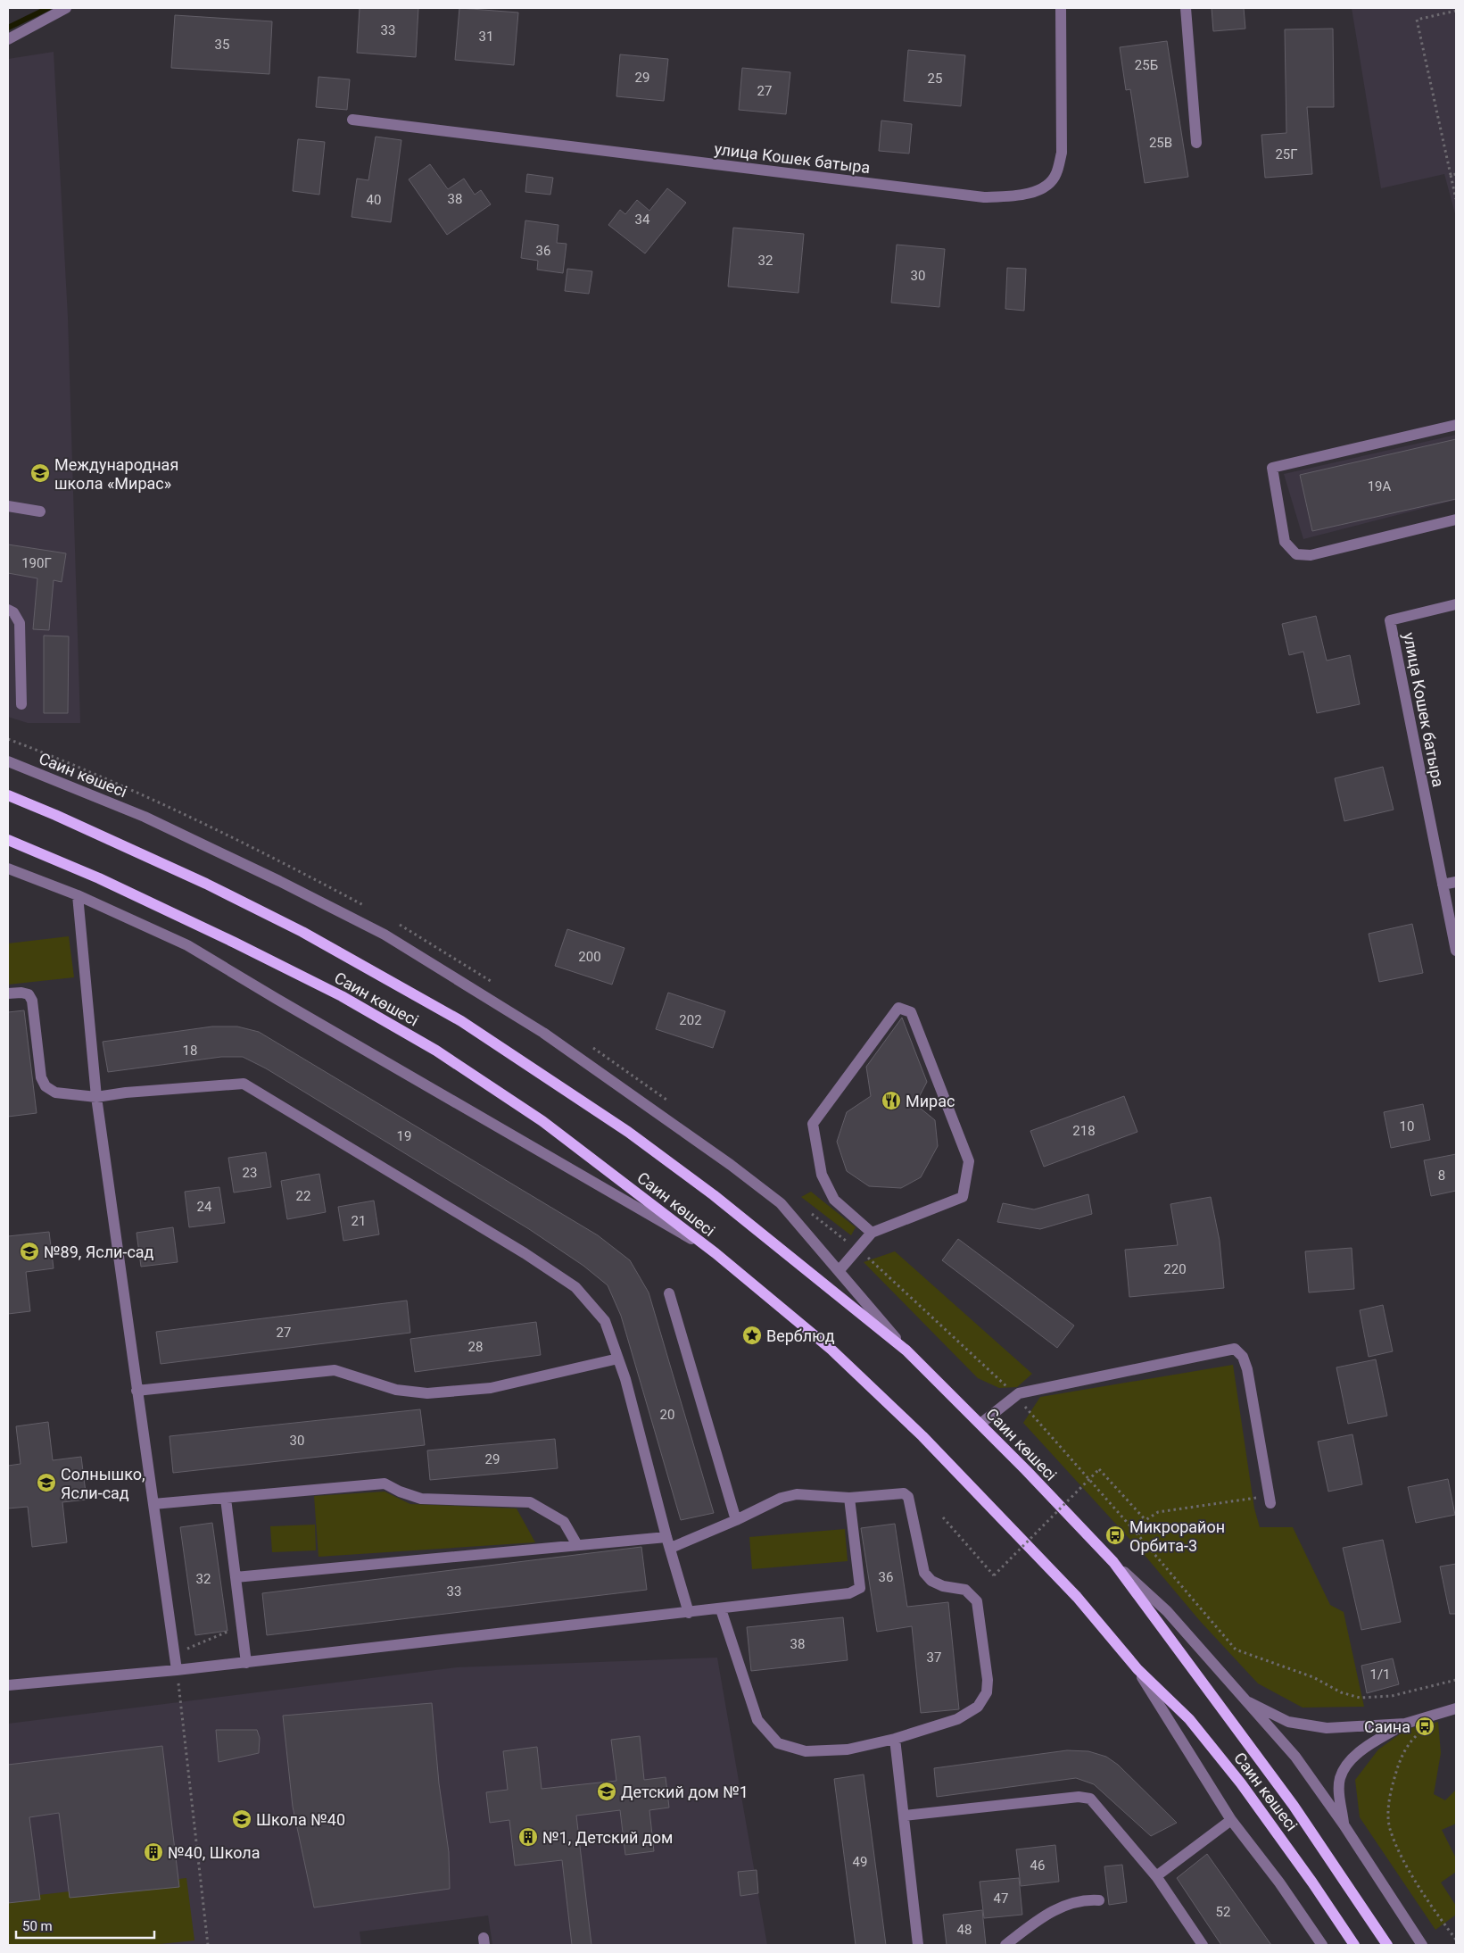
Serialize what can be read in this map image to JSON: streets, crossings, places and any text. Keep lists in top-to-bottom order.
{
  "streets": {
    "main road": ["Саин көшесі"],
    "street": ["улица Кошек батыра"]
  },
  "places": {
    "school or university": [
      "Международная школа «Мирас»",
      "№89, Ясли-сад",
      "Солнышко, Ясли-сад",
      "Детский дом №1",
      "Школа №40"
    ],
    "restaurant": ["Мирас"],
    "place": ["Верблюд"],
    "bus stop": ["Микрорайон Орбита-3", "Саина"],
    "building": ["№1, Детский дом", "№40, Школа"]
  },
  "house_numbers": [
    "33",
    "31",
    "35",
    "25Б",
    "29",
    "25",
    "27",
    "25В",
    "25Г",
    "38",
    "40",
    "34",
    "36",
    "32",
    "30",
    "19А",
    "190Г",
    "200",
    "202",
    "18",
    "10",
    "218",
    "19",
    "23",
    "8",
    "22",
    "24",
    "21",
    "220",
    "27",
    "28",
    "20",
    "30",
    "29",
    "36",
    "32",
    "33",
    "38",
    "37",
    "1/1",
    "49",
    "46",
    "47",
    "52",
    "48"
  ],
  "scale_bar": "50 m"
}
